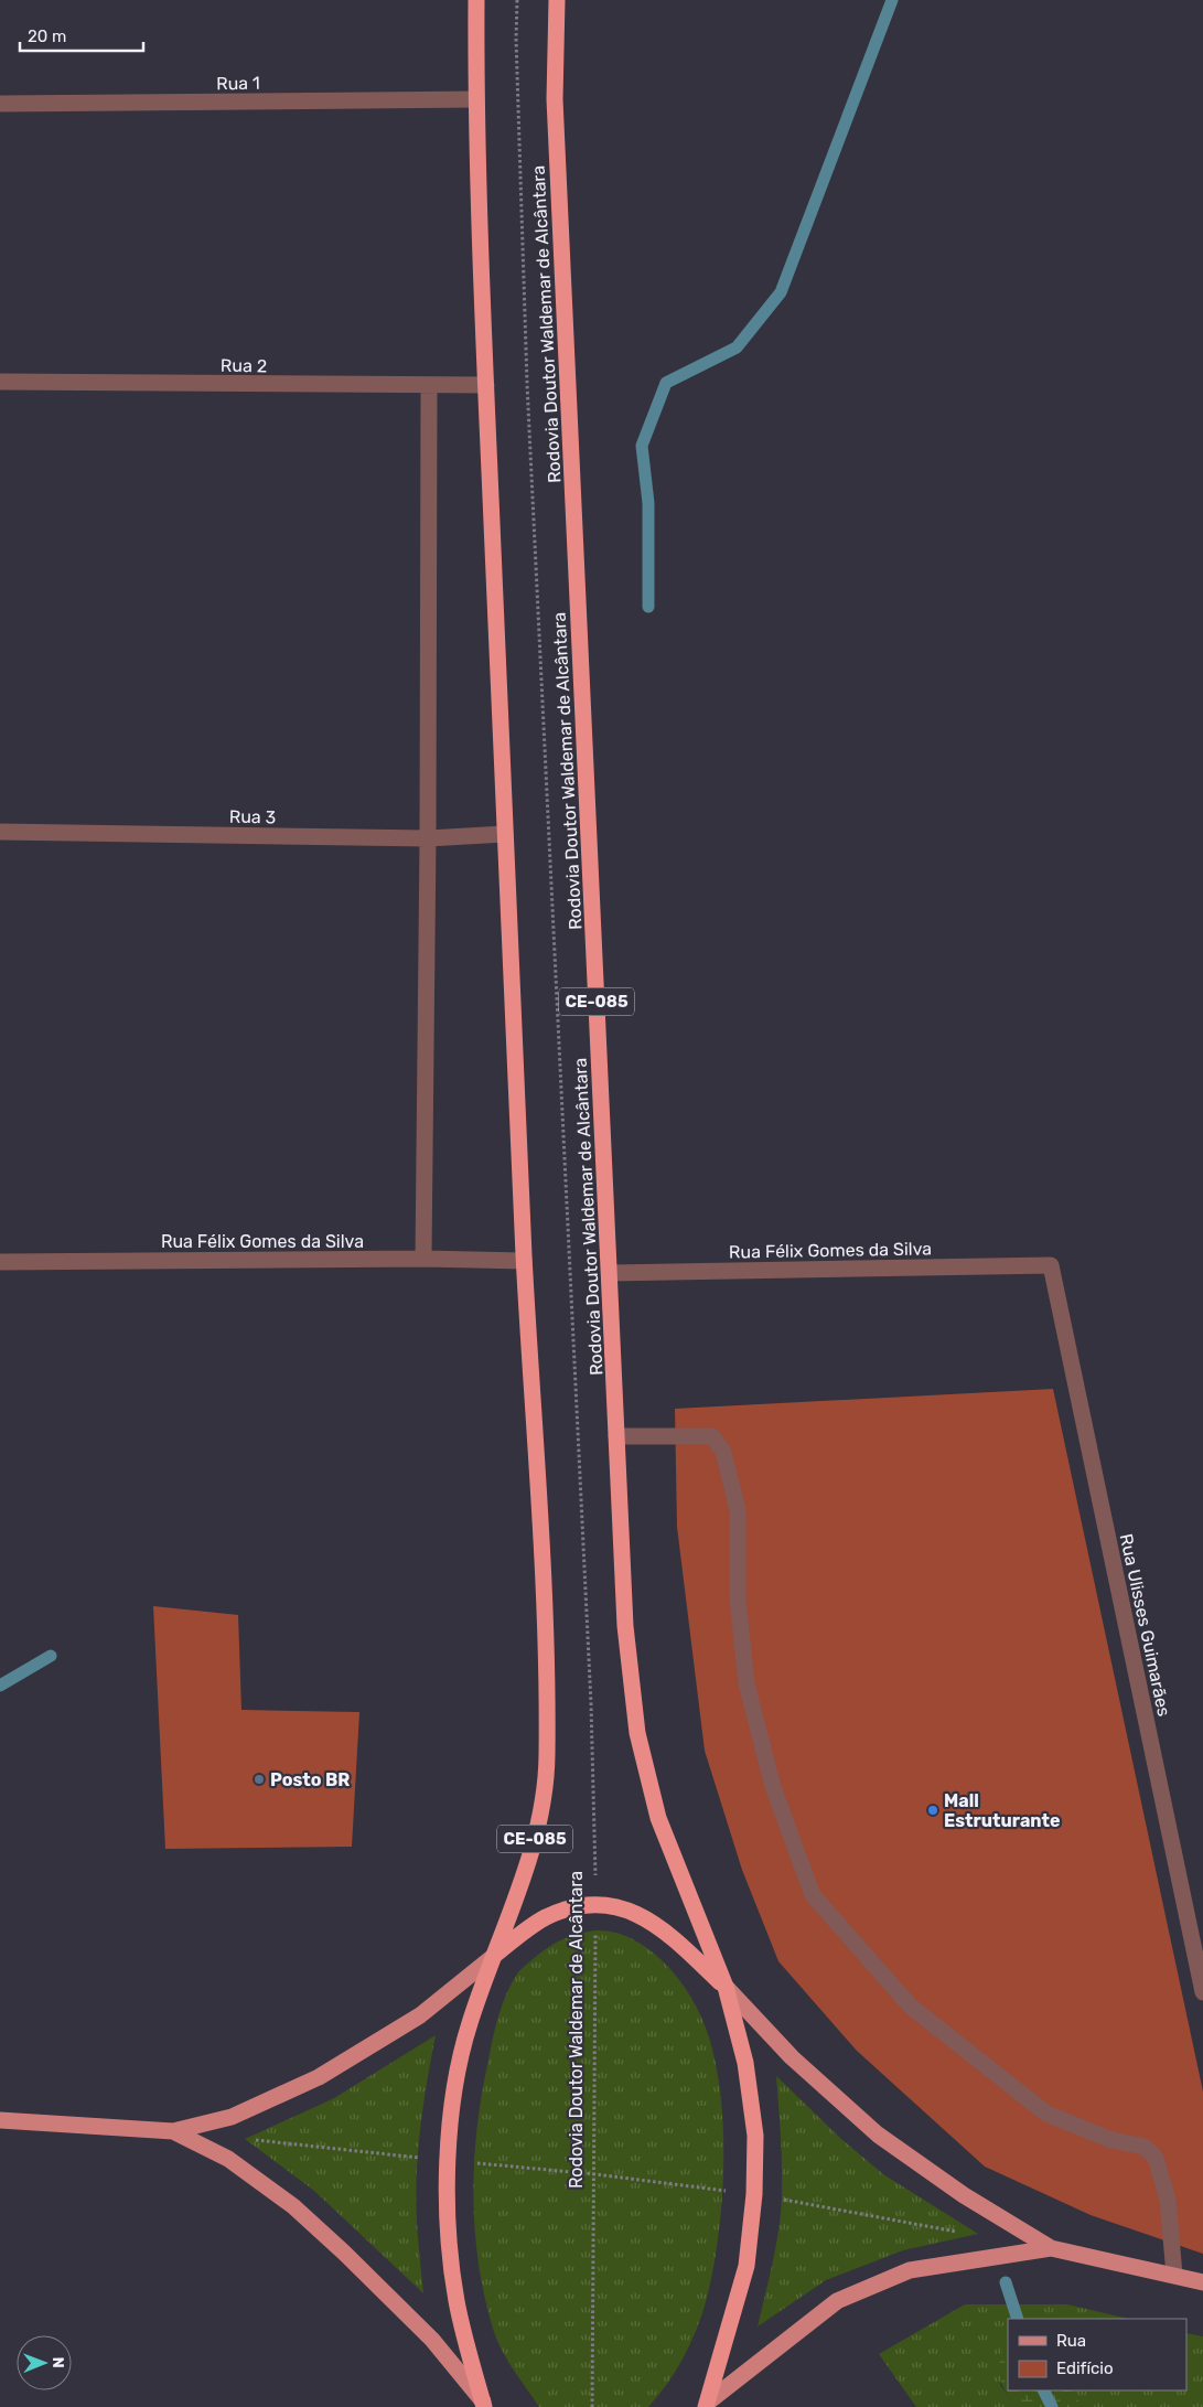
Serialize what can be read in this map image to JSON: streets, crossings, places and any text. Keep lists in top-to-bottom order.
{
  "streets": {
    "highway": ["Rodovia Doutor Waldemar de Alcântara", "CE-085"],
    "street": [
      "Rua 1",
      "Rua 2",
      "Rua 3",
      "Rua Félix Gomes da Silva",
      "Rua Ulisses Guimarães"
    ]
  },
  "crossings": [
    ["Rua 1", "CE-085"],
    ["Rodovia Doutor Waldemar de Alcântara", "Rua Félix Gomes da Silva"],
    ["Rua 2", "CE-085"],
    ["Rua 3", "CE-085"],
    ["CE-085", "Rua Félix Gomes da Silva"],
    ["Rua Félix Gomes da Silva", "Rua Ulisses Guimarães"]
  ],
  "places": ["Posto BR", "Mall Estruturante"],
  "legend": ["Rua", "Edifício"],
  "scale_bar": "20 m",
  "north": "right"
}
